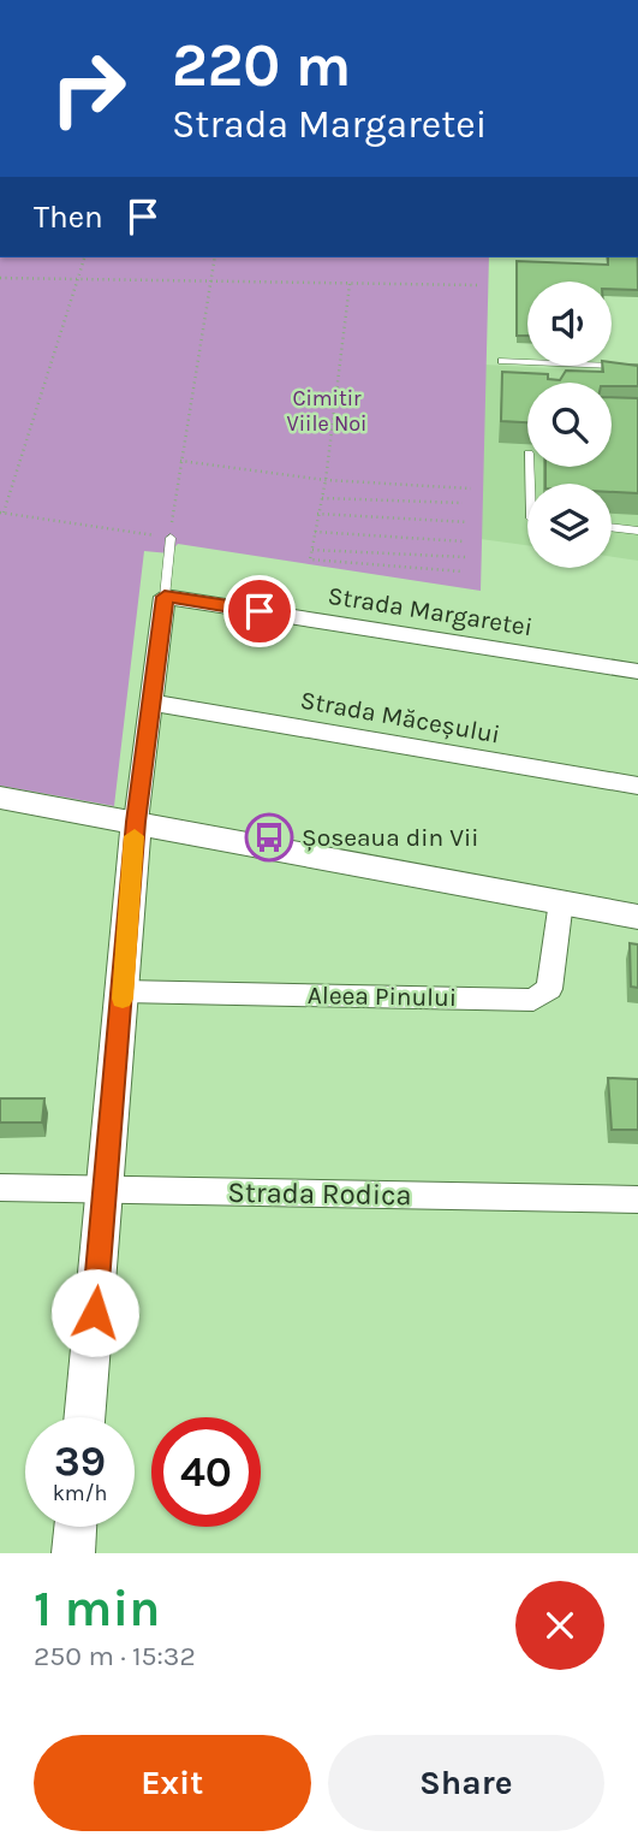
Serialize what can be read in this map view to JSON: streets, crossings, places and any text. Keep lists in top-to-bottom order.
{
  "streets": {
    "street": [
      "Strada Margaretei",
      "Strada Măceșului",
      "Aleea Pinului",
      "Strada Rodica"
    ]
  },
  "parks": ["Cimitir Viile Noi"],
  "places": {
    "bus stop": ["Șoseaua din Vii"]
  },
  "page": {
    "turn": ["220 m", "Strada Margaretei"],
    "then": "Then",
    "speed": "39 km/h",
    "limit": "40",
    "heading": ["1 min", "250 m · 15:32"],
    "buttons": ["Exit", "Share"]
  }
}
